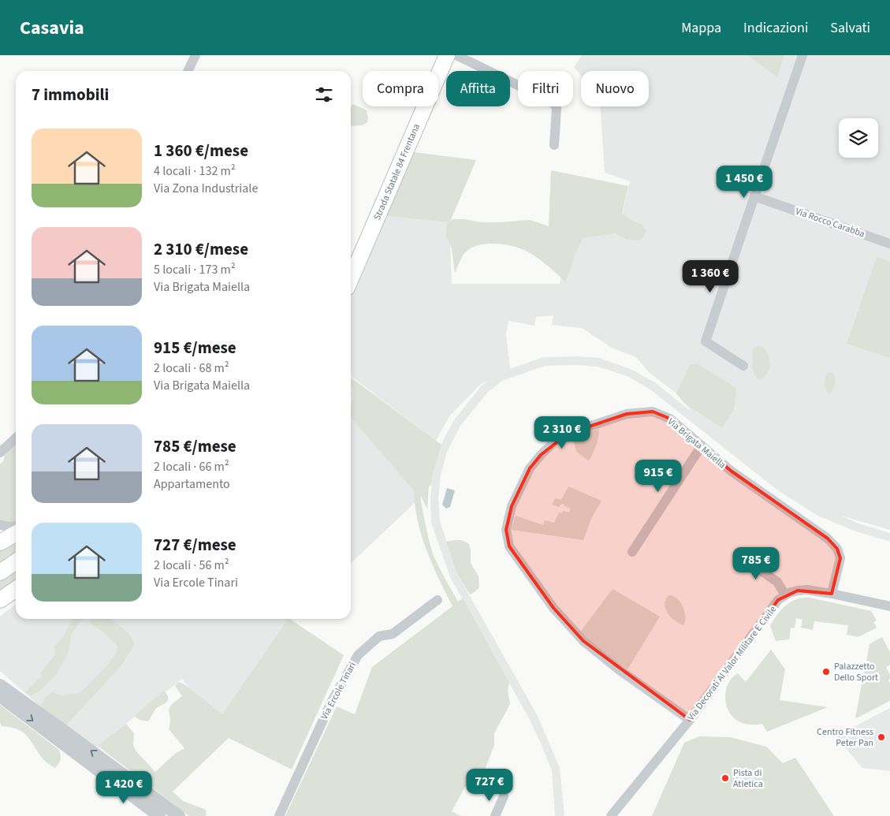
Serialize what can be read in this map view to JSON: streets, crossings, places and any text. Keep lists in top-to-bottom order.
{
  "streets": {
    "main road": ["Strada Statale 84 Frentana"],
    "street": [
      "Via Rocco Carabba",
      "Via Brigata Maiella",
      "Via Decorati Al Valor Militare E Civile",
      "Via Ercole Tinari"
    ]
  },
  "crossings": [
    ["Via Brigata Maiella", "Via Decorati Al Valor Militare E Civile"]
  ],
  "places": ["Palazzetto Dello Sport", "Centro Fitness Peter Pan", "Pista di Atletica"],
  "page": {
    "header": "Casavia",
    "nav": ["Mappa", "Indicazioni", "Salvati"],
    "chip": [
      "Compra",
      "Affitta",
      "Filtri",
      "Nuovo"
    ],
    "heading": "7 immobili",
    "list": [
      {
        "name": "1 360 €/mese",
        "note": "4 locali · 132 m² · Via Zona Industriale"
      },
      {
        "name": "2 310 €/mese",
        "note": "5 locali · 173 m² · Via Brigata Maiella"
      },
      {
        "name": "915 €/mese",
        "note": "2 locali · 68 m² · Via Brigata Maiella"
      },
      {
        "name": "785 €/mese",
        "note": "2 locali · 66 m² · Appartamento"
      },
      {
        "name": "727 €/mese",
        "note": "2 locali · 56 m² · Via Ercole Tinari"
      }
    ],
    "price": [
      "1 450 €",
      "1 360 €",
      "2 310 €",
      "915 €",
      "785 €",
      "727 €",
      "1 420 €"
    ]
  }
}
